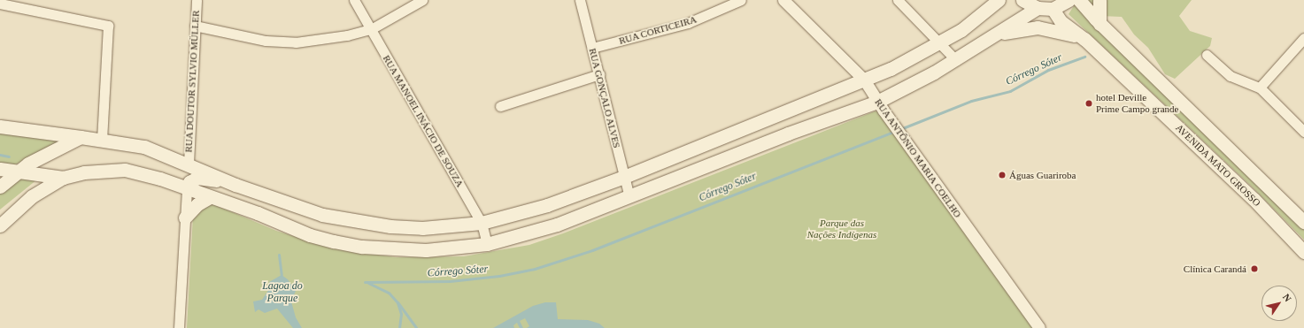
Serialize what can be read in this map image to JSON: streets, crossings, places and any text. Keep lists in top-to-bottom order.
{
  "streets": {
    "main road": ["AVENIDA MATO GROSSO"],
    "street": [
      "RUA CORTICEIRA",
      "RUA DOUTOR SYLVIO MÜLLER",
      "RUA GONÇALO ALVES",
      "RUA MANOEL INÁCIO DE SOUZA",
      "RUA ANTÔNIO MARIA COELHO"
    ]
  },
  "crossings": [
    ["RUA CORTICEIRA", "RUA GONÇALO ALVES"]
  ],
  "water": ["Córrego Sóter", "Lagoa do Parque"],
  "parks": ["Parque das Nações Indígenas"],
  "places": ["hotel Deville Prime Campo grande", "Águas Guariroba", "Clínica Carandá"],
  "north": "top right"
}
